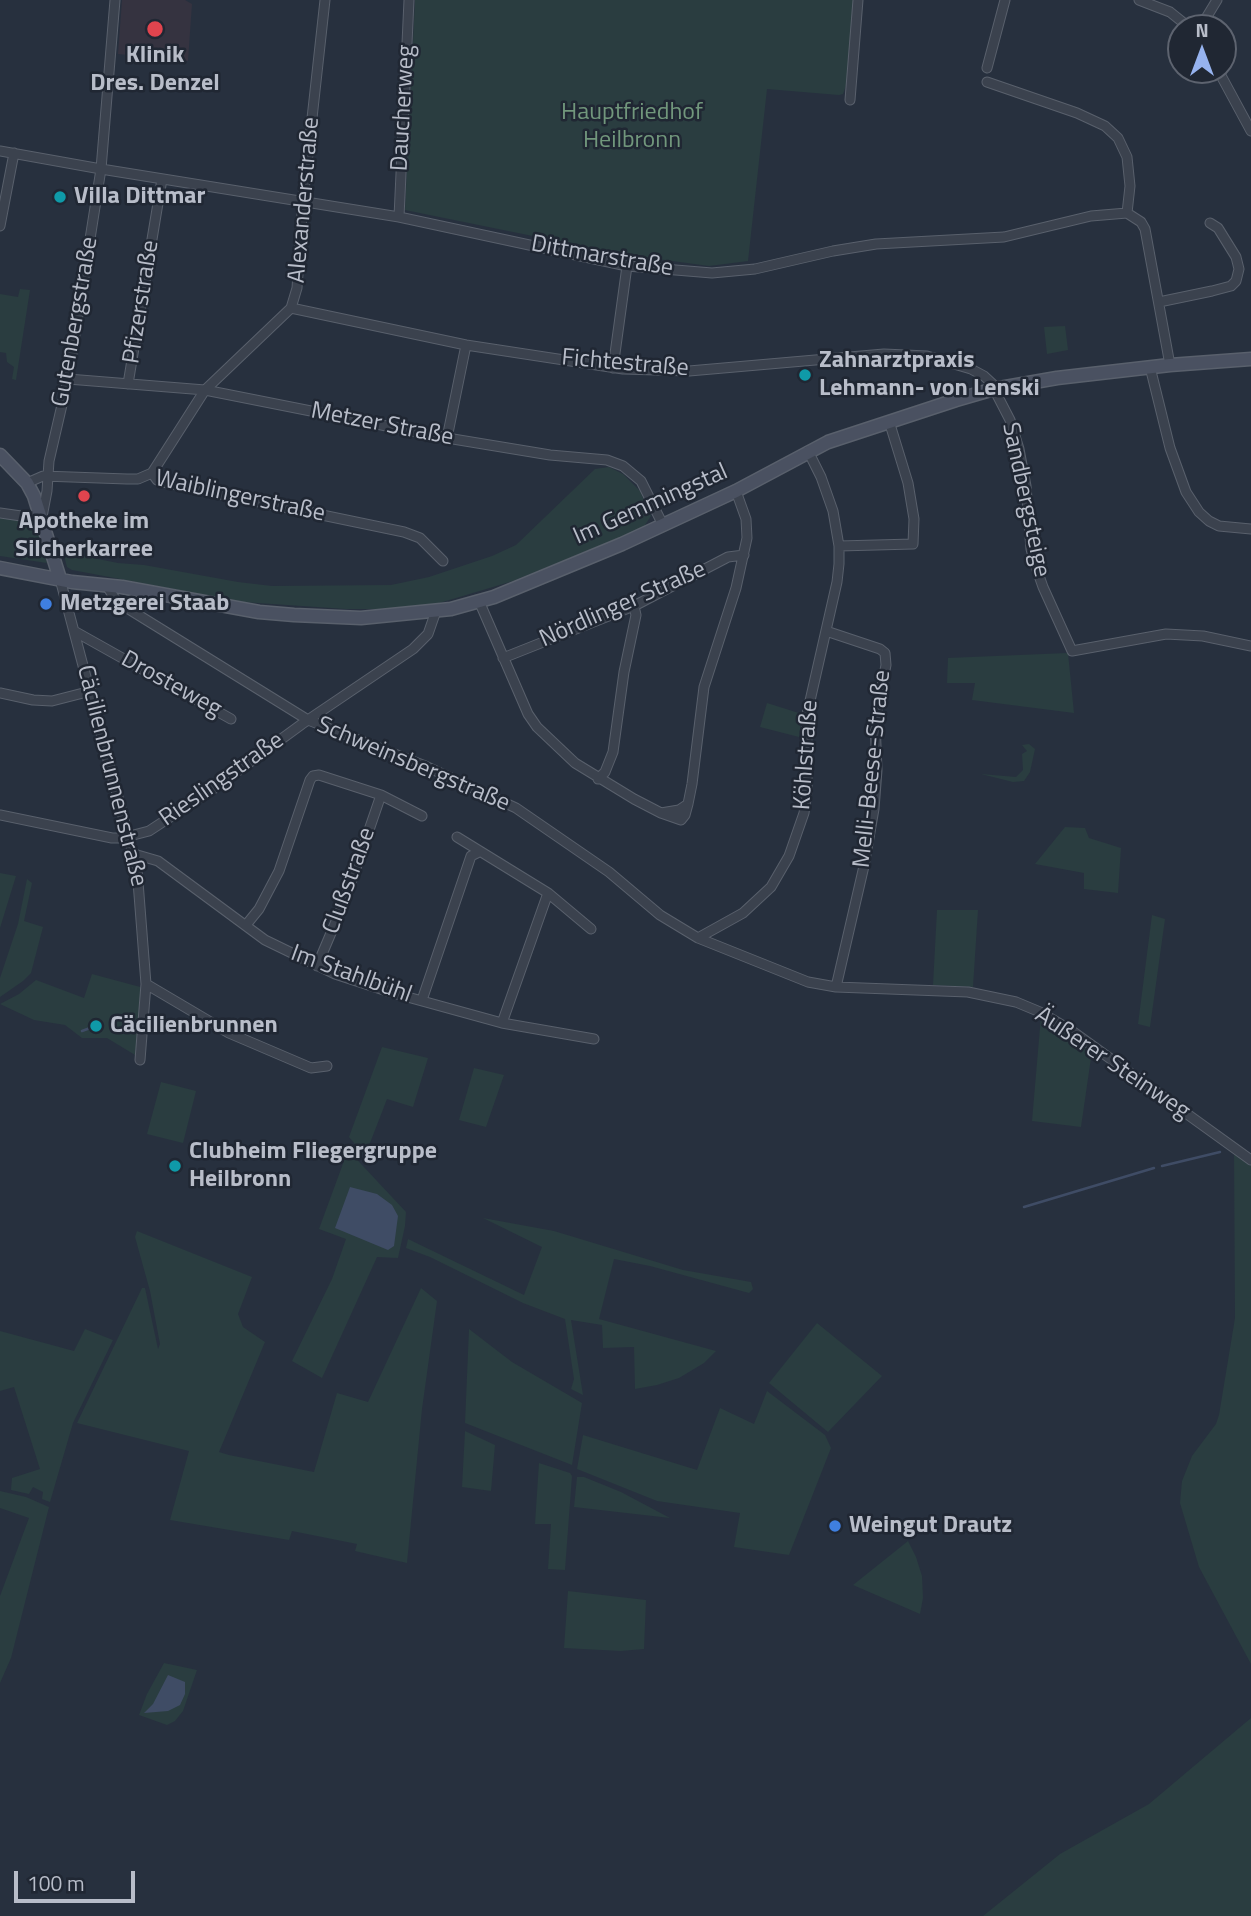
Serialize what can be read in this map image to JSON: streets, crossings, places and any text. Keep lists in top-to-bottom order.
{
  "streets": {
    "street": [
      "Daucherweg",
      "Alexanderstraße",
      "Dittmarstraße",
      "Pfizerstraße",
      "Gutenbergstraße",
      "Fichtestraße",
      "Metzer Straße",
      "Waiblingerstraße",
      "Sandbergsteige",
      "Im Gemmingstal",
      "Nördlinger Straße",
      "Drosteweg",
      "Köhlstraße",
      "Schweinsbergstraße",
      "Melli-Beese-Straße",
      "Cäcilienbrunnenstraße",
      "Rieslingstraße",
      "Clußstraße",
      "Im Stahlbühl",
      "Äußerer Steinweg"
    ]
  },
  "crossings": [
    ["Daucherweg", "Dittmarstraße"],
    ["Alexanderstraße", "Dittmarstraße"],
    ["Alexanderstraße", "Fichtestraße"],
    ["Alexanderstraße", "Metzer Straße"],
    ["Alexanderstraße", "Waiblingerstraße"],
    ["Dittmarstraße", "Pfizerstraße"],
    ["Dittmarstraße", "Gutenbergstraße"],
    ["Pfizerstraße", "Metzer Straße"],
    ["Gutenbergstraße", "Metzer Straße"],
    ["Gutenbergstraße", "Waiblingerstraße"],
    ["Fichtestraße", "Sandbergsteige"],
    ["Fichtestraße", "Im Gemmingstal"],
    ["Metzer Straße", "Im Gemmingstal"],
    ["Sandbergsteige", "Im Gemmingstal"],
    ["Im Gemmingstal", "Köhlstraße"],
    ["Im Gemmingstal", "Schweinsbergstraße"],
    ["Im Gemmingstal", "Cäcilienbrunnenstraße"],
    ["Im Gemmingstal", "Rieslingstraße"],
    ["Drosteweg", "Cäcilienbrunnenstraße"],
    ["Köhlstraße", "Schweinsbergstraße"],
    ["Köhlstraße", "Melli-Beese-Straße"],
    ["Schweinsbergstraße", "Melli-Beese-Straße"],
    ["Schweinsbergstraße", "Rieslingstraße"],
    ["Schweinsbergstraße", "Äußerer Steinweg"],
    ["Melli-Beese-Straße", "Äußerer Steinweg"],
    ["Cäcilienbrunnenstraße", "Rieslingstraße"],
    ["Cäcilienbrunnenstraße", "Im Stahlbühl"],
    ["Clußstraße", "Im Stahlbühl"]
  ],
  "parks": ["Hauptfriedhof Heilbronn"],
  "places": [
    "Klinik Dres. Denzel",
    "Villa Dittmar",
    "Zahnarztpraxis Lehmann- von Lenski",
    "Apotheke im Silcherkarree",
    "Metzgerei Staab",
    "Cäcilienbrunnen",
    "Clubheim Fliegergruppe Heilbronn",
    "Weingut Drautz"
  ],
  "scale_bar": "100 m",
  "north": "top"
}
